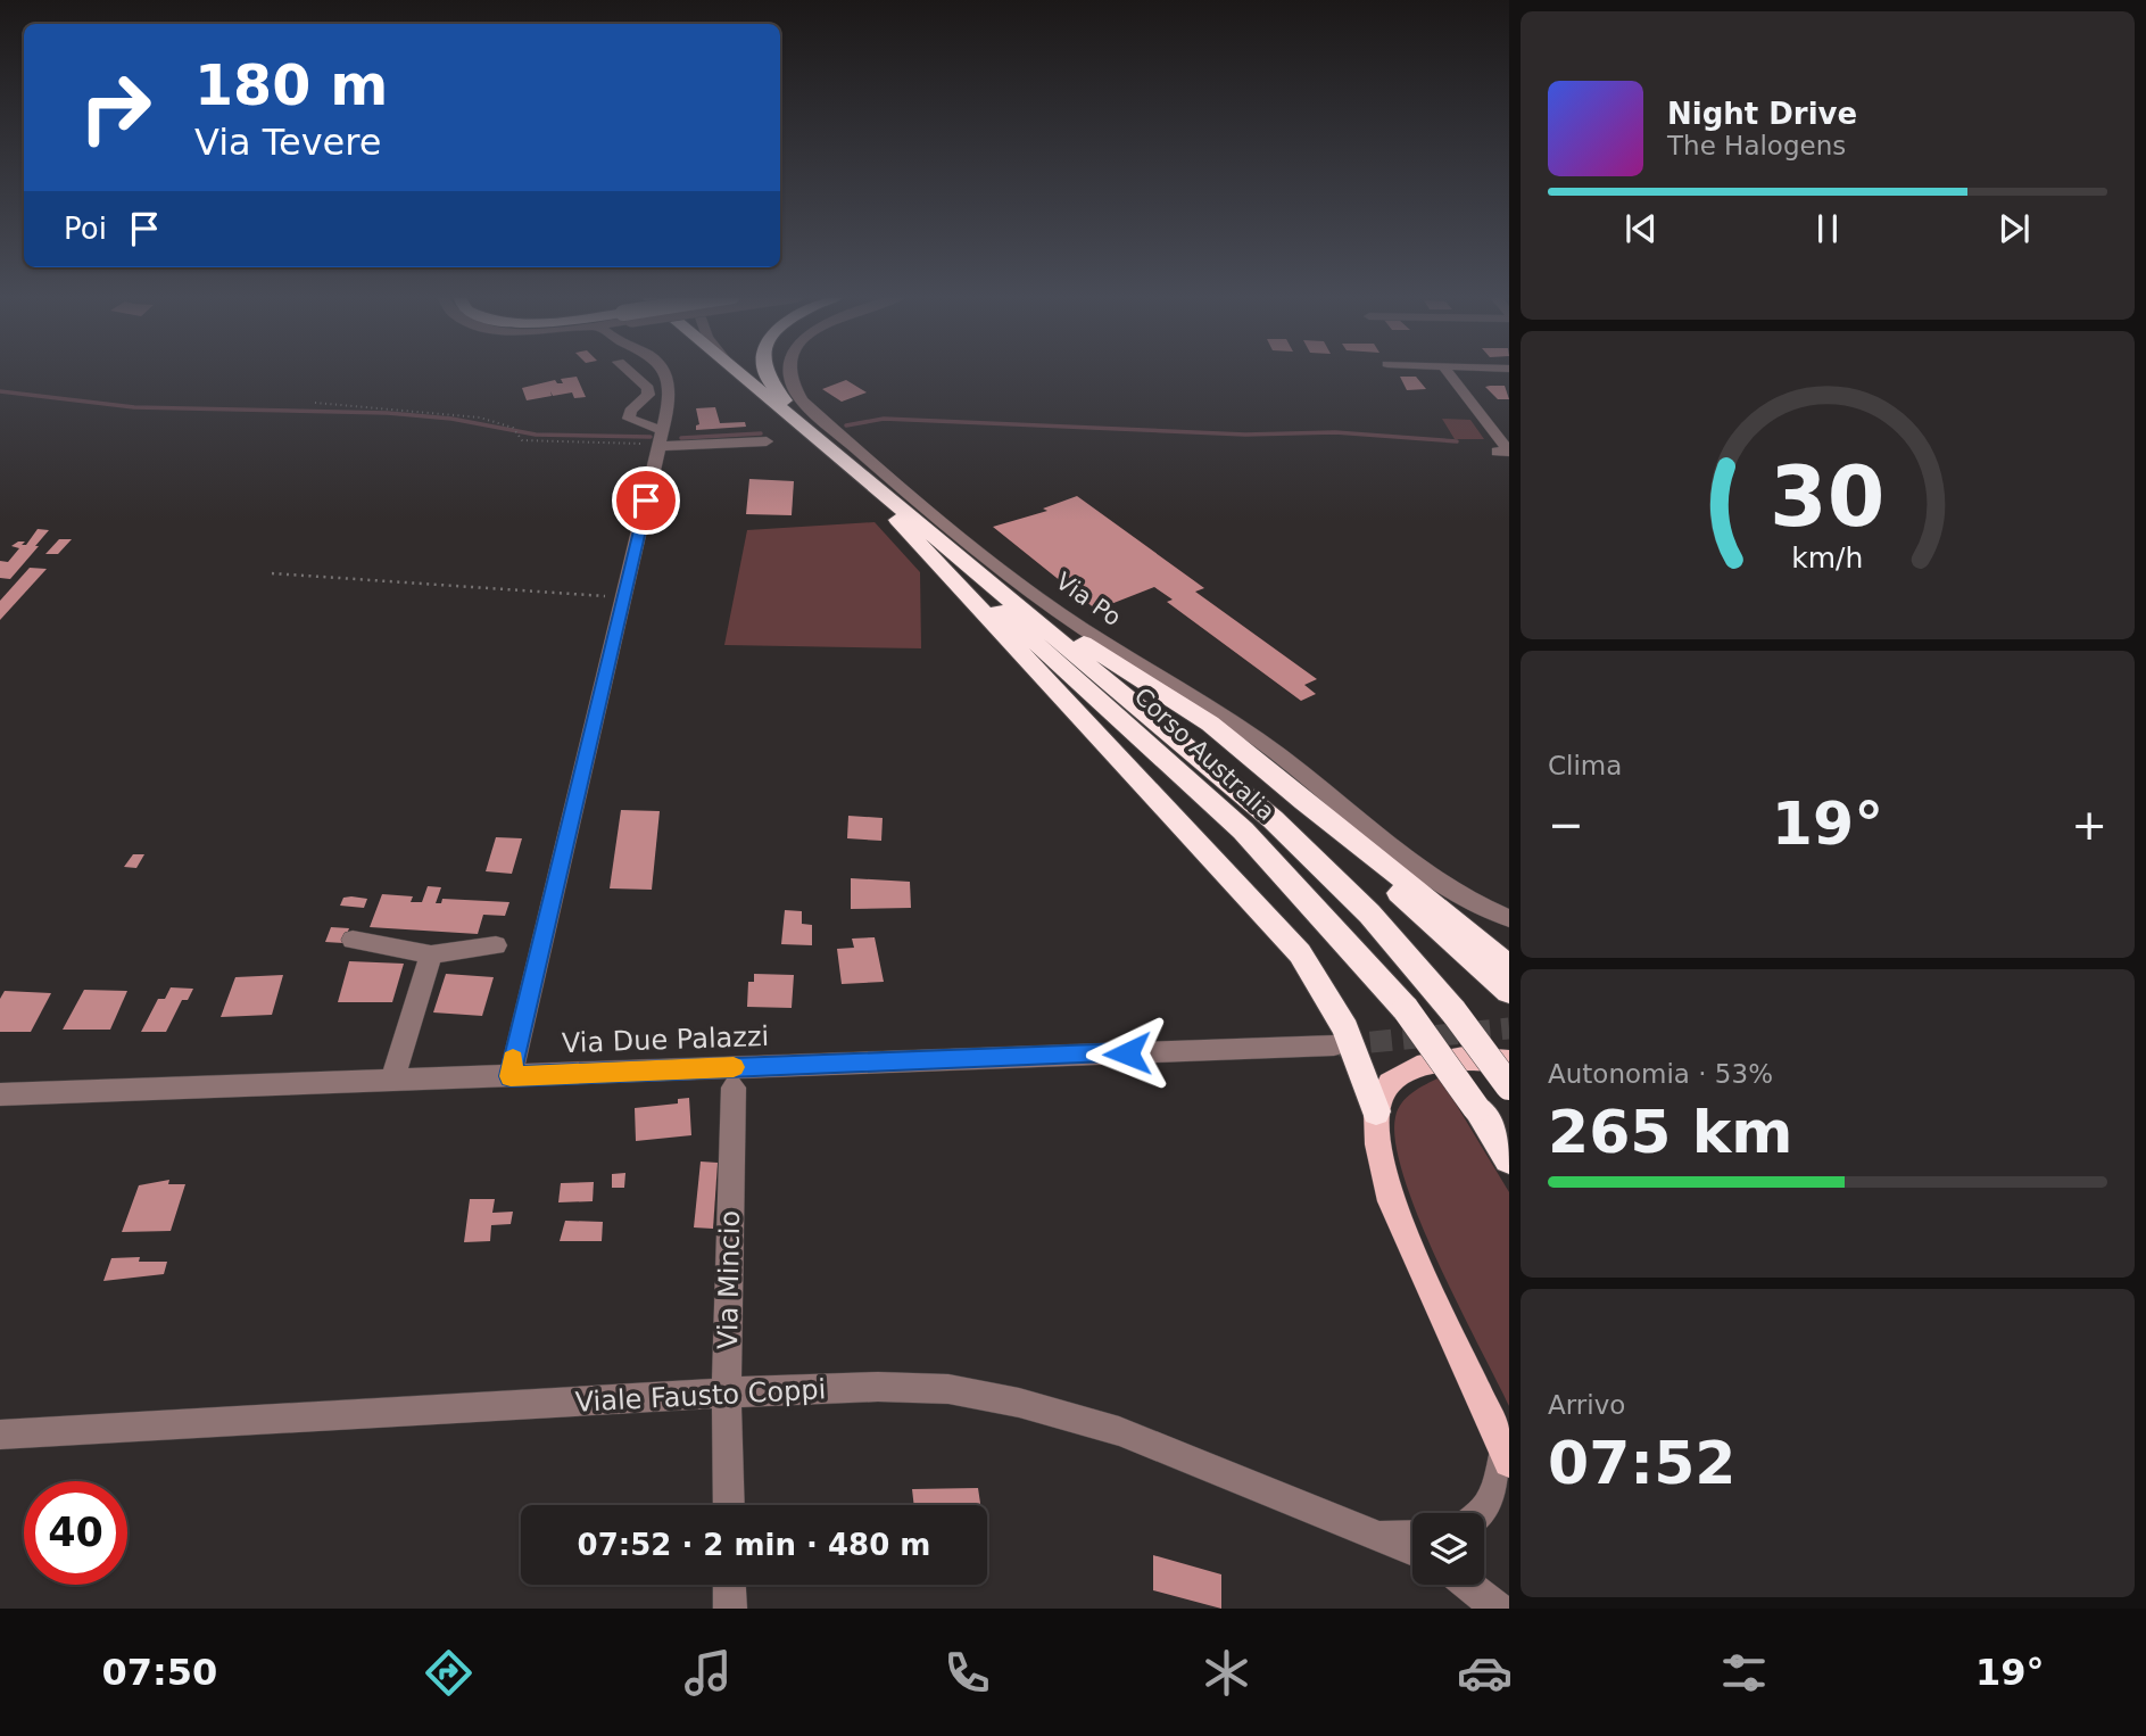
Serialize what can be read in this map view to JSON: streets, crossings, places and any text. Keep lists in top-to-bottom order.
{
  "streets": {
    "highway": ["Corso Australia"],
    "street": [
      "Via Po",
      "Via Due Palazzi",
      "Via Mincio",
      "Viale Fausto Coppi"
    ]
  },
  "crossings": [
    ["Via Mincio", "Viale Fausto Coppi"]
  ],
  "page": {
    "turn": ["180 m", "Via Tevere"],
    "song": ["Night Drive", "The Halogens"],
    "then": "Poi",
    "tile": [
      "Clima",
      ["Autonomia · 53%", "265 km"],
      ["Arrivo", "07:52"]
    ],
    "heat": ["−", "19°", "+"],
    "limit": "40",
    "trip": "07:52 · 2 min · 480 m",
    "tabs": ["07:50", "19°"],
    "gauge": ["30", "km/h"]
  }
}
